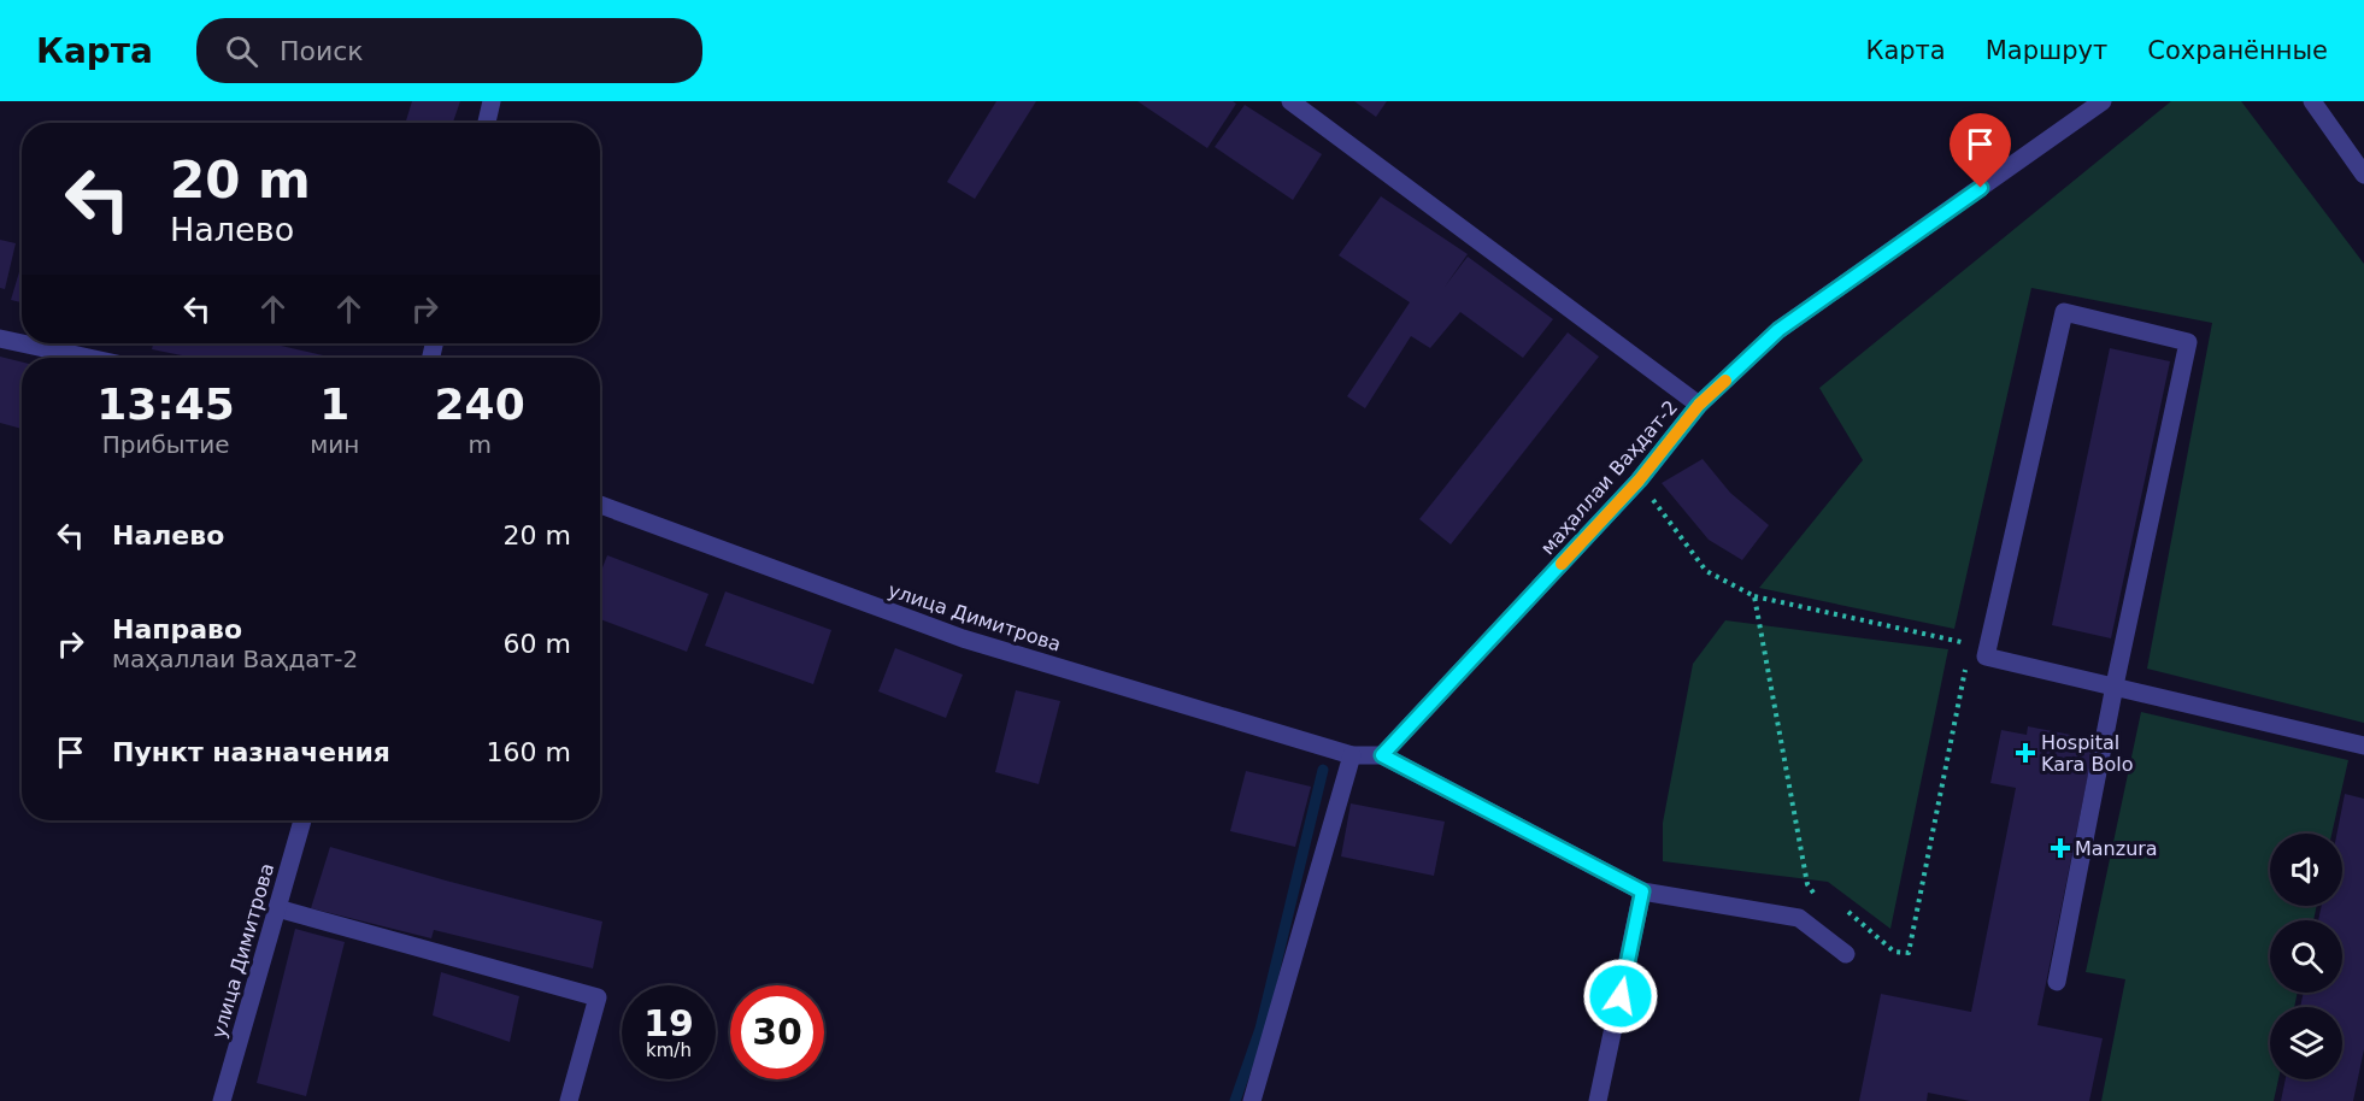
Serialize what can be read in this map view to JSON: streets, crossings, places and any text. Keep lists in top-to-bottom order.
{
  "streets": {
    "street": ["маҳаллаи Ваҳдат-2", "улица Димитрова"]
  },
  "crossings": [
    ["маҳаллаи Ваҳдат-2", "улица Димитрова"]
  ],
  "places": {
    "health": ["Hospital Kara Bolo", "Manzura"]
  },
  "page": {
    "header": "Карта",
    "search": "Поиск",
    "nav": ["Карта", "Маршрут", "Сохранённые"],
    "turn": ["20 m", "Налево"],
    "eta": [
      "13:45",
      "Прибытие",
      "1",
      "мин",
      "240",
      "m"
    ],
    "list": [
      {
        "name": "Налево",
        "value": "20 m"
      },
      {
        "name": "Направо",
        "note": "маҳаллаи Ваҳдат-2",
        "value": "60 m"
      },
      {
        "name": "Пункт назначения",
        "value": "160 m"
      }
    ],
    "speed": "19 km/h",
    "limit": "30"
  }
}
